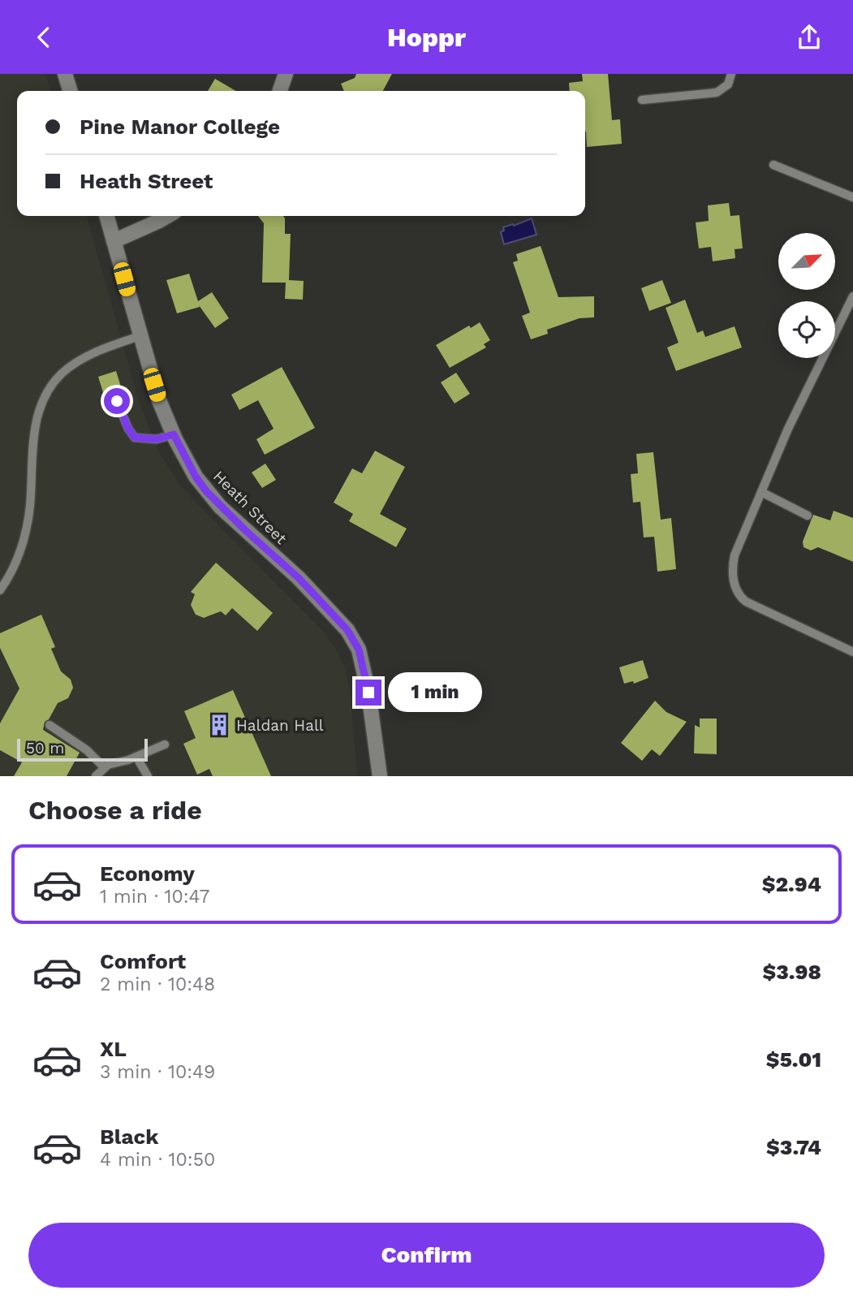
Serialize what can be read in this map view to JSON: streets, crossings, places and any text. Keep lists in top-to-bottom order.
{
  "streets": {
    "street": ["Heath Street"]
  },
  "places": {
    "building": ["Haldan Hall"]
  },
  "scale_bar": "50 m",
  "north": "top right",
  "page": {
    "header": "Hoppr",
    "banner": ["Pine Manor College", "Heath Street"],
    "bubble": "1 min",
    "scale": "50 m",
    "heading": "Choose a ride",
    "list": [
      {
        "name": "Economy",
        "note": "1 min · 10:47",
        "value": "$2.94"
      },
      {
        "name": "Comfort",
        "note": "2 min · 10:48",
        "value": "$3.98"
      },
      {
        "name": "XL",
        "note": "3 min · 10:49",
        "value": "$5.01"
      },
      {
        "name": "Black",
        "note": "4 min · 10:50",
        "value": "$3.74"
      }
    ],
    "buttons": "Confirm"
  }
}
